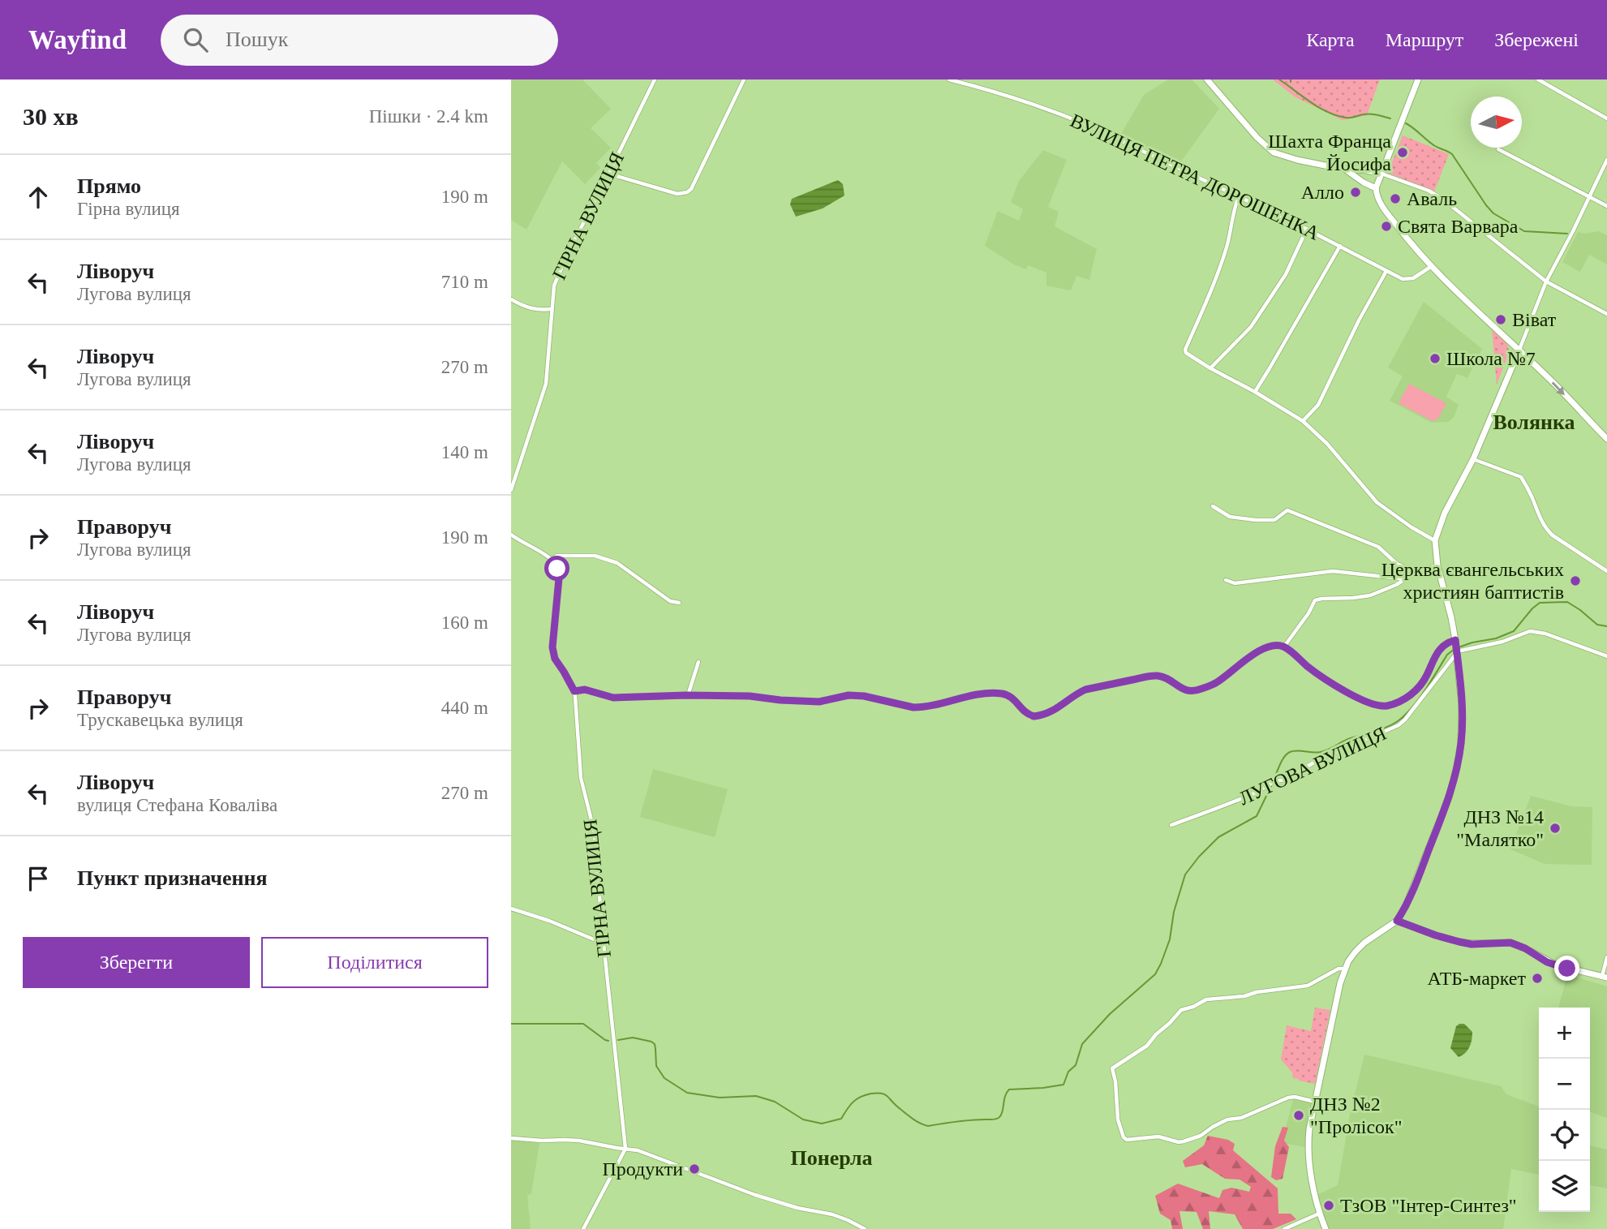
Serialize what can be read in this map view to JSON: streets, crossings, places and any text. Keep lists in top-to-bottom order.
{
  "streets": {
    "street": ["ВУЛИЦЯ ПЕТРА ДОРОШЕНКА", "ГІРНА ВУЛИЦЯ", "ЛУГОВА ВУЛИЦЯ"]
  },
  "districts": ["Волянка", "Понерла"],
  "places": [
    "Шахта Франца Йосифа",
    "Алло",
    "Аваль",
    "Свята Варвара",
    "Віват",
    "Школа №7",
    "Церква євангельських християн баптистів",
    "ДНЗ №14 \"Малятко\"",
    "АТБ-маркет",
    "ДНЗ №2 \"Пролісок\"",
    "Продукти",
    "ТзОВ \"Інтер-Синтез\""
  ],
  "north": "right",
  "page": {
    "header": "Wayfind",
    "search": "Пошук",
    "nav": ["Карта", "Маршрут", "Збережені"],
    "heading": ["30 хв", "Пішки · 2.4 km"],
    "list": [
      ["Прямо", "Гірна вулиця", "190 m"],
      ["Ліворуч", "Лугова вулиця", "710 m"],
      ["Ліворуч", "Лугова вулиця", "270 m"],
      ["Ліворуч", "Лугова вулиця", "140 m"],
      ["Праворуч", "Лугова вулиця", "190 m"],
      ["Ліворуч", "Лугова вулиця", "160 m"],
      ["Праворуч", "Трускавецька вулиця", "440 m"],
      ["Ліворуч", "вулиця Стефана Коваліва", "270 m"],
      "Пункт призначення"
    ],
    "buttons": ["Зберегти", "Поділитися"],
    "map_buttons": ["+", "−"]
  }
}
